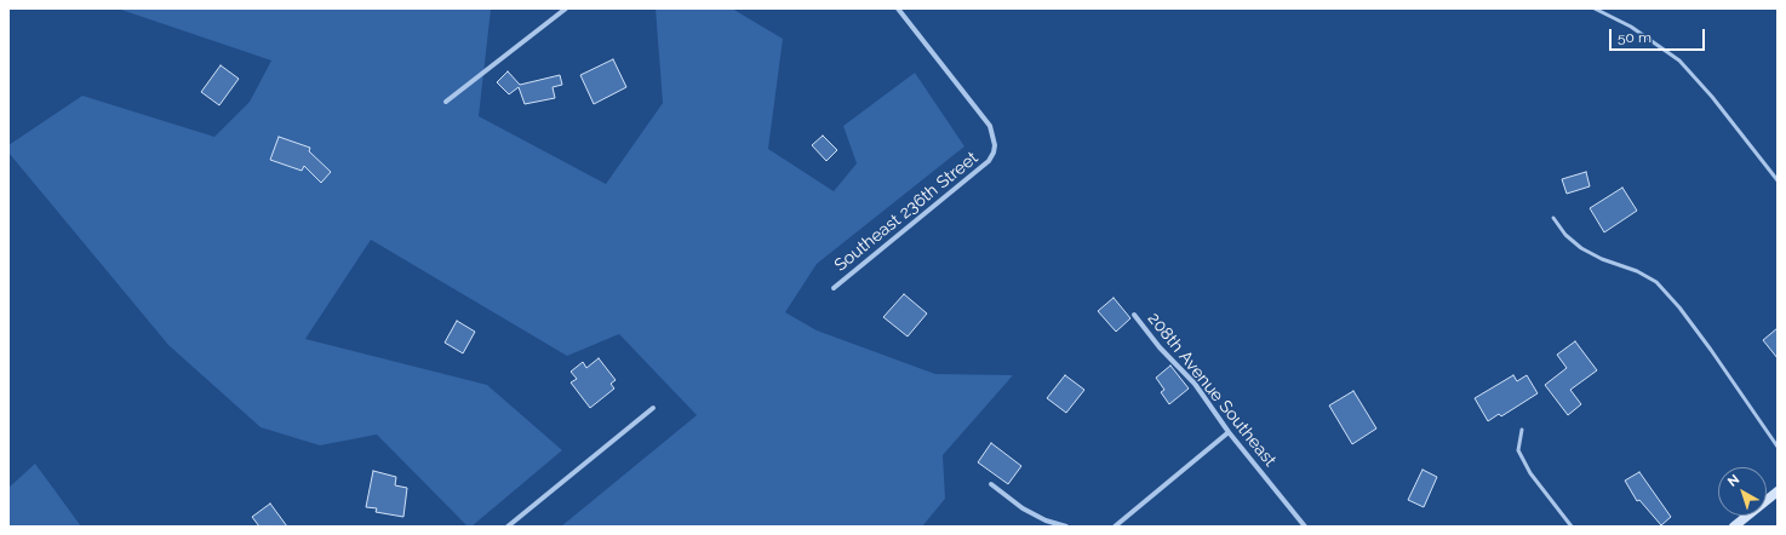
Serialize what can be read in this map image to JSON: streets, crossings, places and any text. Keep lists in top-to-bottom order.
{
  "streets": {
    "street": ["Southeast 236th Street", "208th Avenue Southeast"]
  },
  "scale_bar": "50 m",
  "north": "top left"
}
